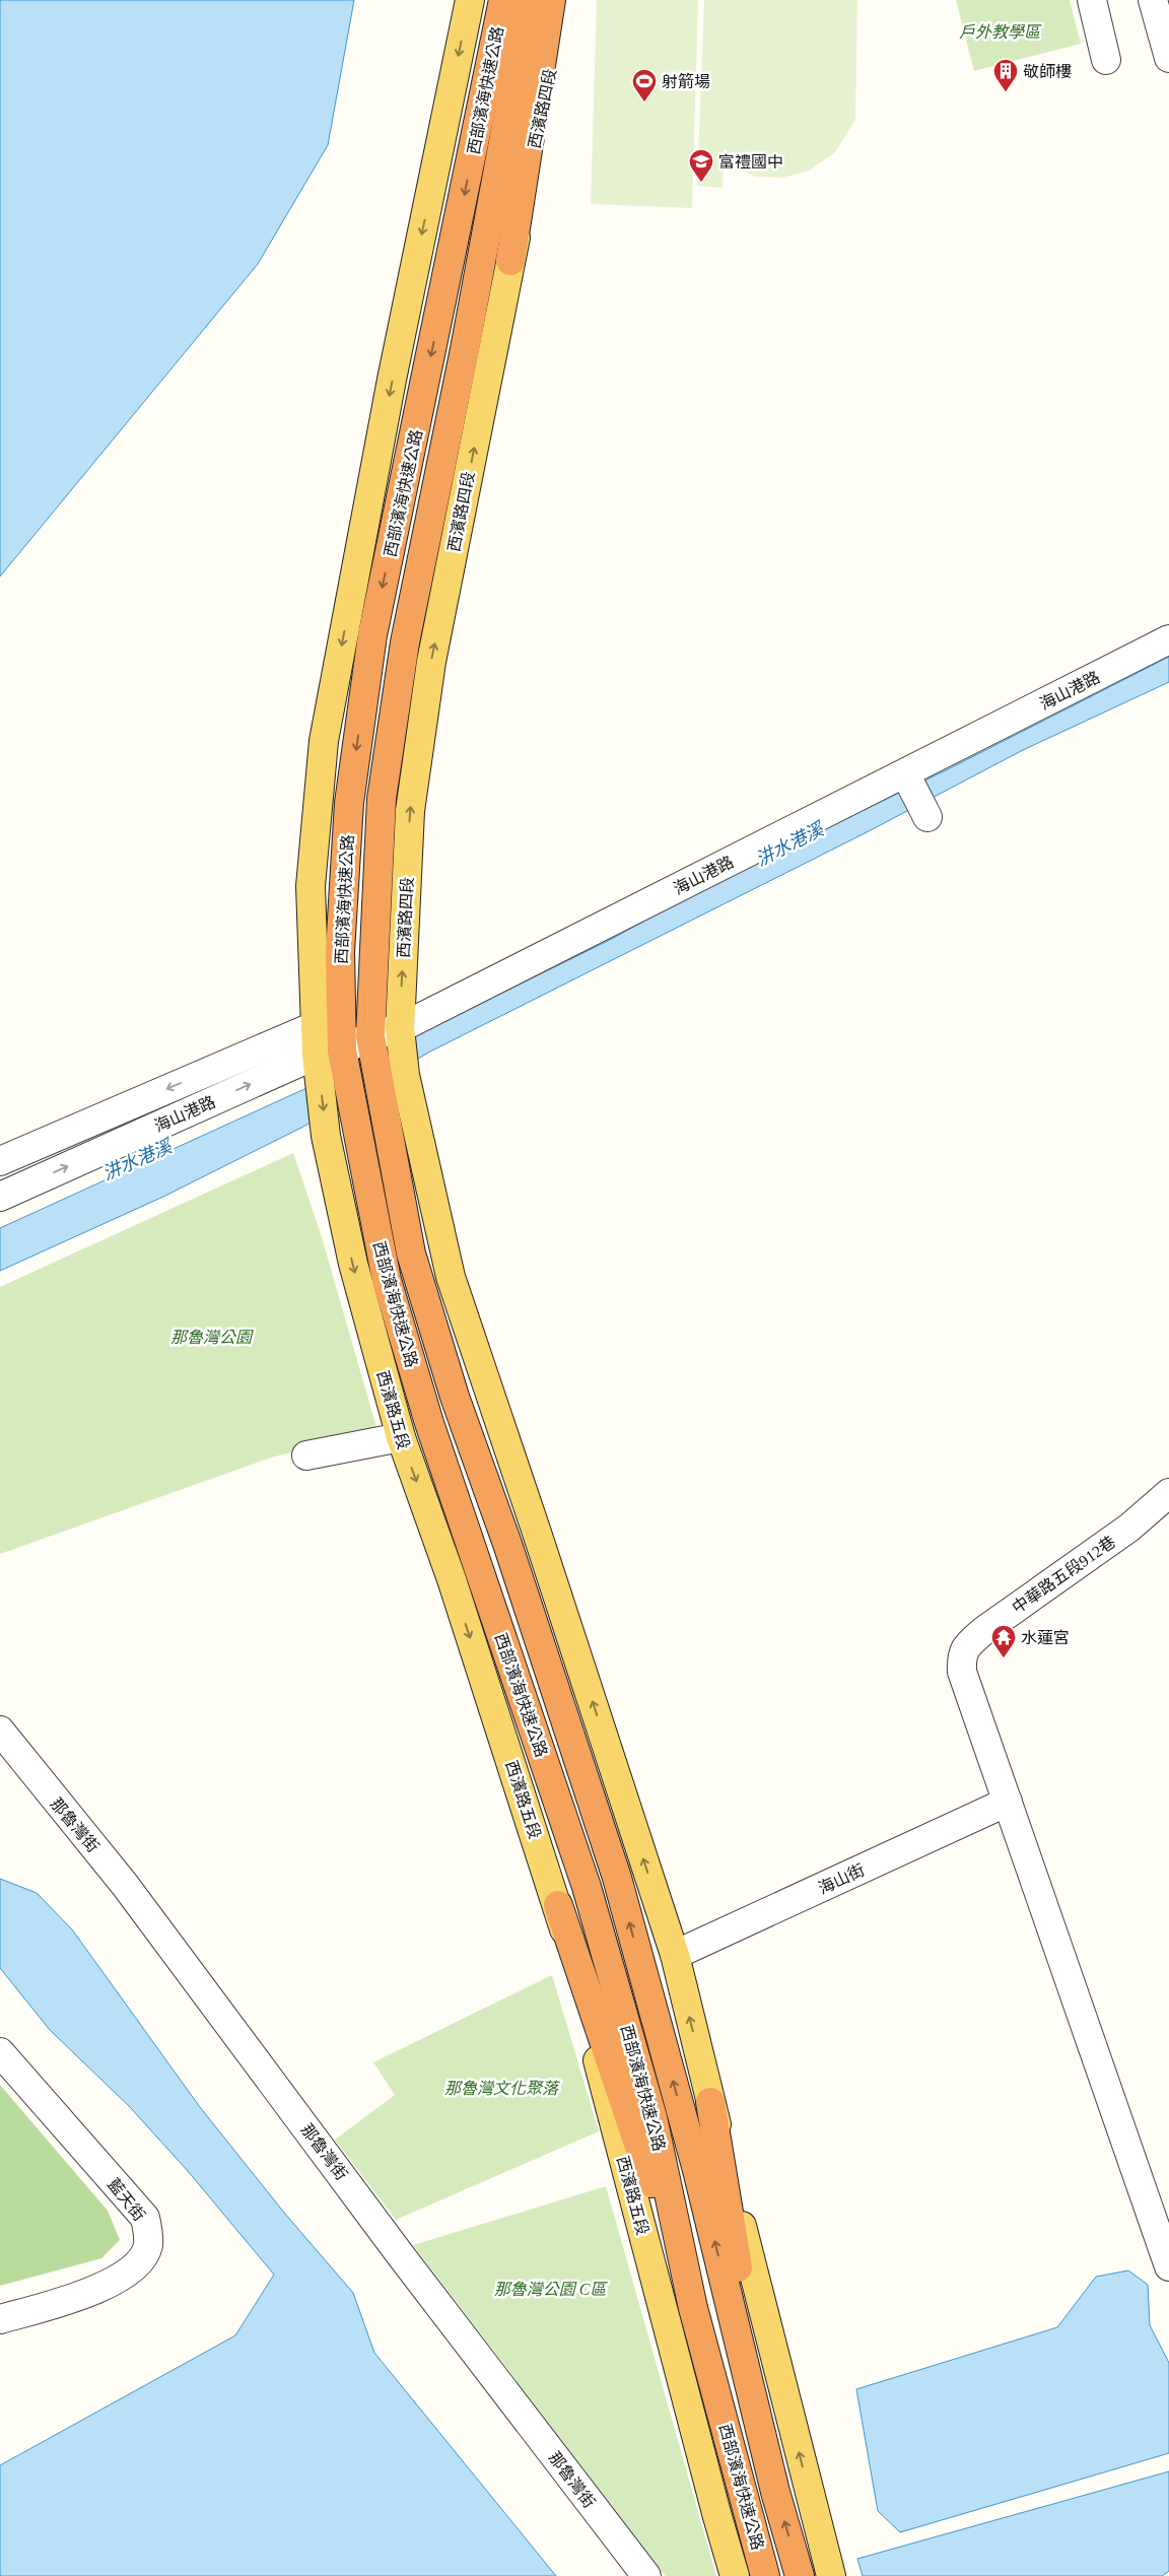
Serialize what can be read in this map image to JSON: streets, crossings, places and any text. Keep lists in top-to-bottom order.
{
  "streets": {
    "highway": ["西部濱海快速公路"],
    "main road": ["西濱路四段", "西濱路五段"],
    "street": [
      "海山港路",
      "中華路五段912巷",
      "那魯灣街",
      "海山街",
      "藍天街"
    ]
  },
  "crossings": [
    ["西部濱海快速公路", "海山港路"],
    ["西部濱海快速公路", "西濱路五段"],
    ["西濱路四段", "海山港路"],
    ["海山港路", "西濱路五段"],
    ["中華路五段912巷", "海山街"]
  ],
  "water": ["汫水港溪"],
  "parks": [
    "戶外教學區",
    "那魯灣公園",
    "那魯灣文化聚落",
    "那魯灣公園 C區"
  ],
  "places": {
    "building": ["敬師樓"],
    "sports": ["射箭場"],
    "school or university": ["富禮國中"],
    "temple": ["水蓮宮"]
  }
}
